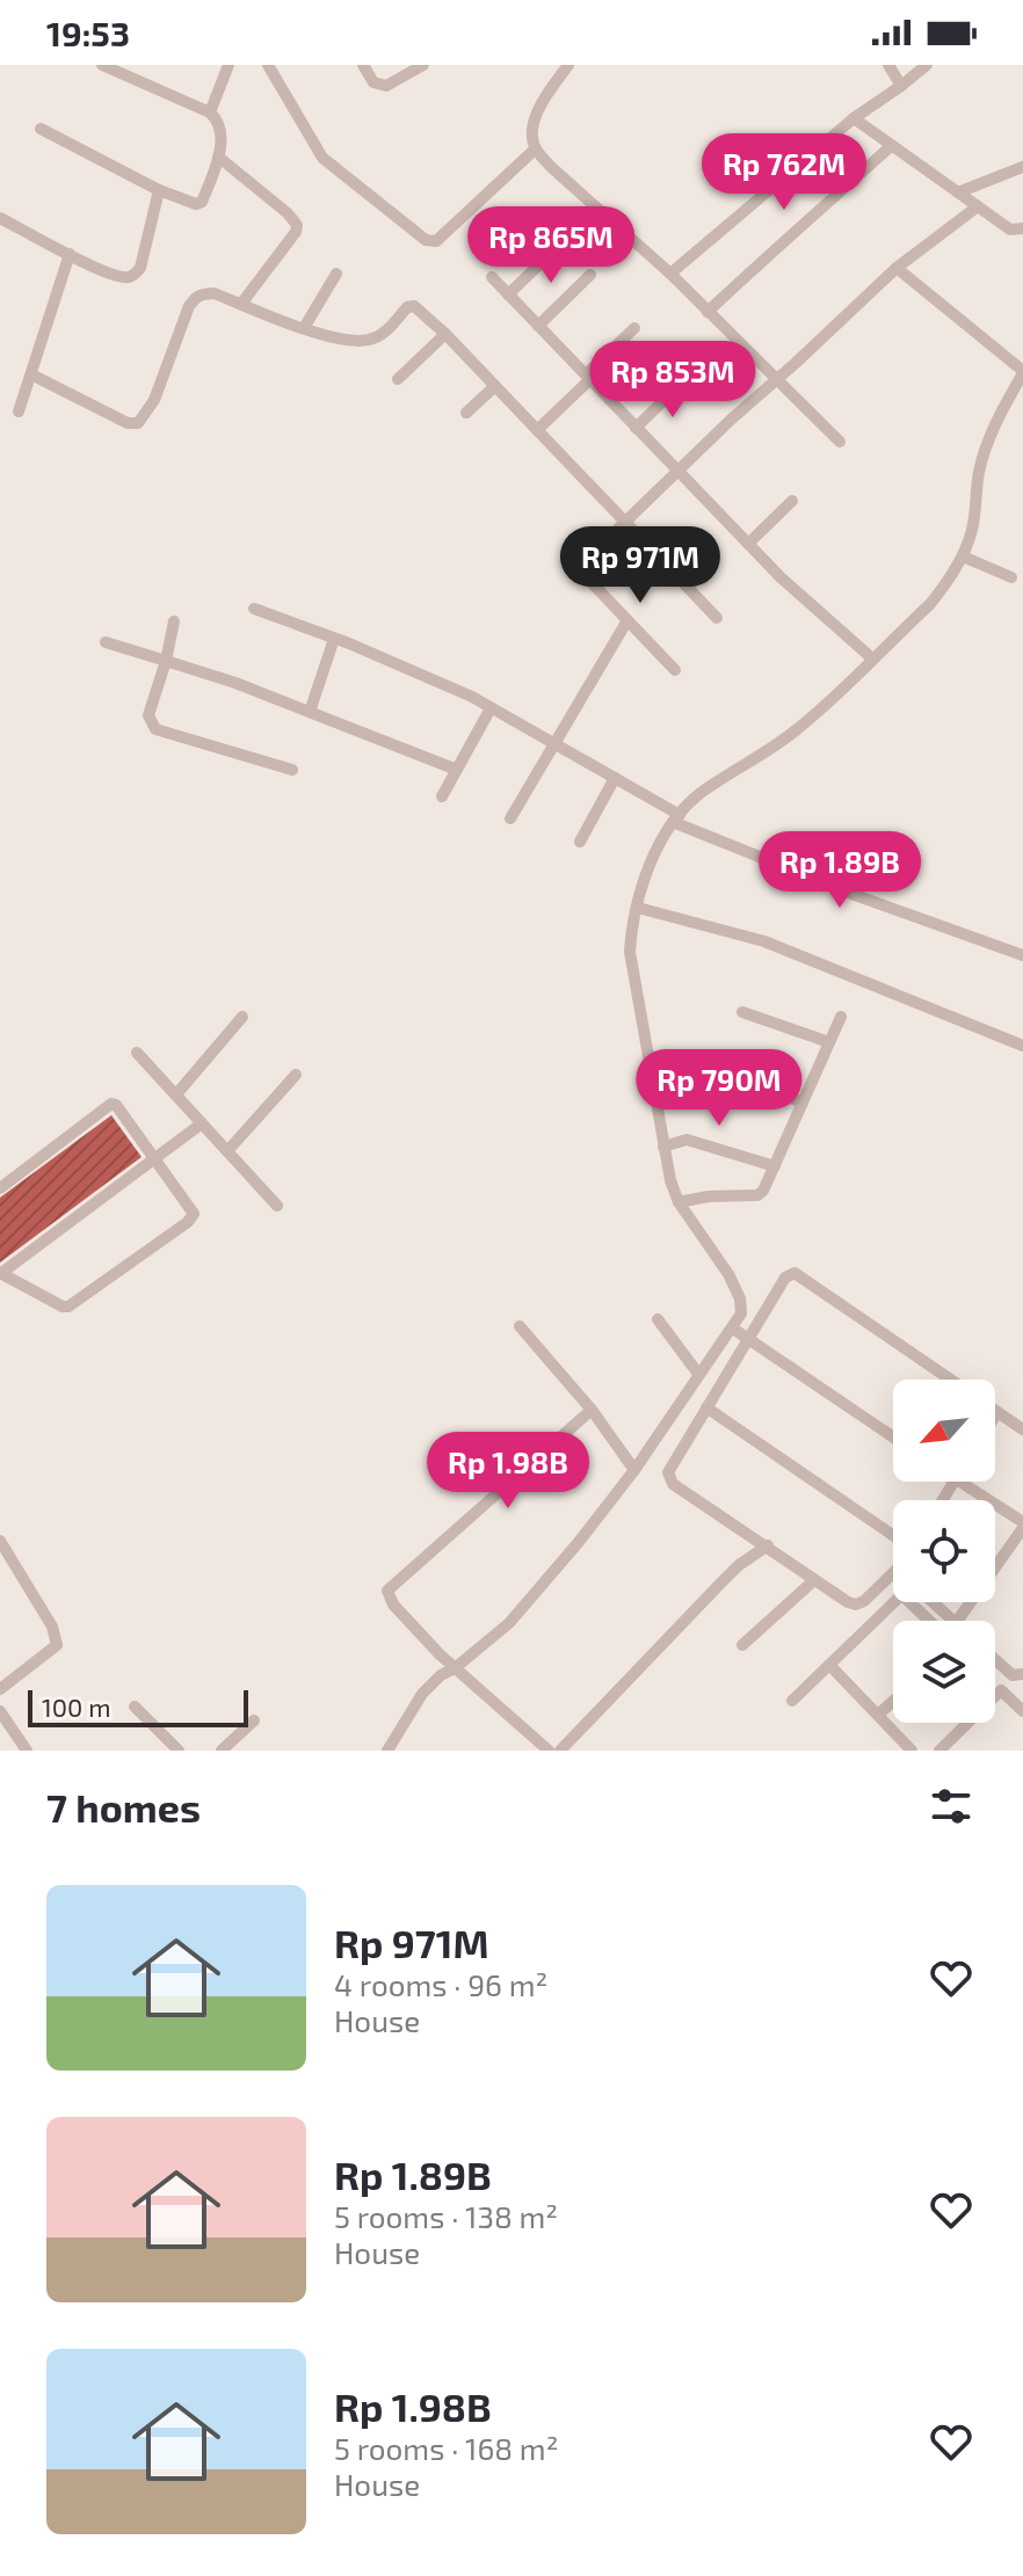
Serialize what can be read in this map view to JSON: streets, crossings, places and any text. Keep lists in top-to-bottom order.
{
  "scale_bar": "100 m",
  "north": "bottom left",
  "page": {
    "status": "19:53",
    "price": [
      "Rp 762M",
      "Rp 865M",
      "Rp 853M",
      "Rp 971M",
      "Rp 1.89B",
      "Rp 790M",
      "Rp 1.98B"
    ],
    "scale": "100 m",
    "heading": "7 homes",
    "list": [
      {
        "name": "Rp 971M",
        "note": "4 rooms · 96 m² · House"
      },
      {
        "name": "Rp 1.89B",
        "note": "5 rooms · 138 m² · House"
      },
      {
        "name": "Rp 1.98B",
        "note": "5 rooms · 168 m² · House"
      }
    ]
  }
}
